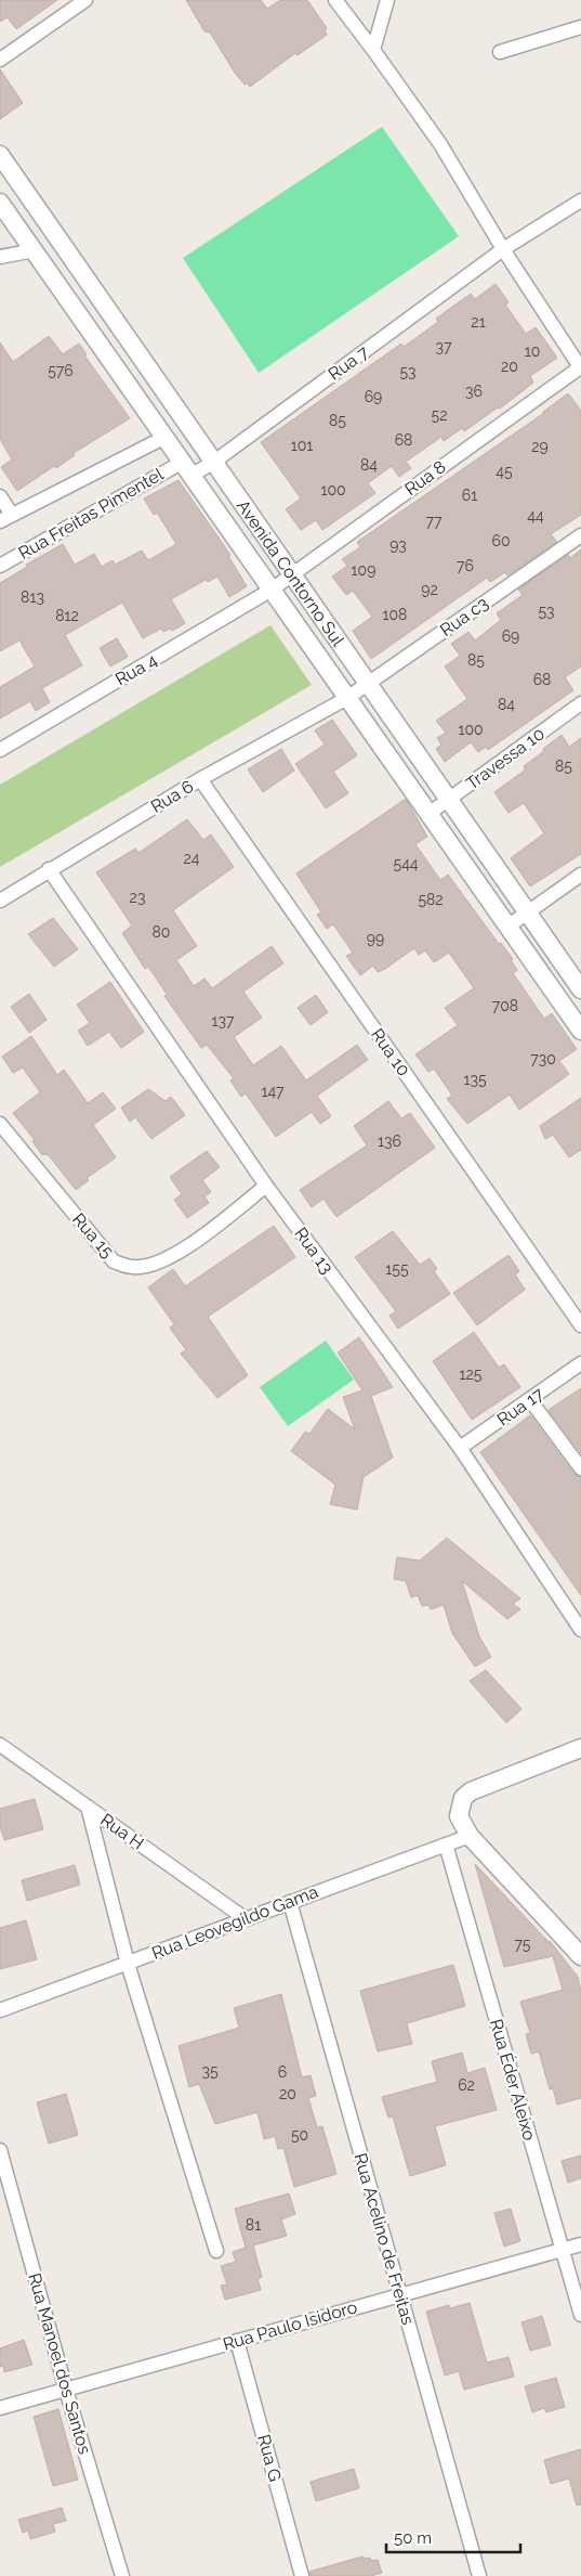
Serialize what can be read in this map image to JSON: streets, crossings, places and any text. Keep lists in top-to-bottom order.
{
  "streets": {
    "street": [
      "Rua 7",
      "Rua 8",
      "Rua Freitas Pimentel",
      "Avenida Contorno Sul",
      "Rua c3",
      "Rua 4",
      "Travessa 10",
      "Rua 6",
      "Rua 10",
      "Rua 15",
      "Rua 13",
      "Rua 17",
      "Rua H",
      "Rua Leovegildo Gama",
      "Rua Éder Aleixo",
      "Rua Acelino de Freitas",
      "Rua Paulo Isidoro",
      "Rua Manoel dos Santos",
      "Rua G"
    ]
  },
  "crossings": [
    ["Rua 7", "Rua Freitas Pimentel"],
    ["Rua 7", "Avenida Contorno Sul"],
    ["Rua 8", "Avenida Contorno Sul"],
    ["Rua 8", "Rua 4"],
    ["Rua Freitas Pimentel", "Avenida Contorno Sul"],
    ["Avenida Contorno Sul", "Rua c3"],
    ["Avenida Contorno Sul", "Rua 4"],
    ["Avenida Contorno Sul", "Travessa 10"],
    ["Avenida Contorno Sul", "Rua 6"],
    ["Rua c3", "Rua 6"],
    ["Rua 6", "Rua 10"],
    ["Rua 6", "Rua 13"],
    ["Rua 15", "Rua 13"],
    ["Rua 13", "Rua 17"],
    ["Rua H", "Rua Leovegildo Gama"],
    ["Rua Leovegildo Gama", "Rua Éder Aleixo"],
    ["Rua Leovegildo Gama", "Rua Acelino de Freitas"],
    ["Rua Éder Aleixo", "Rua Paulo Isidoro"],
    ["Rua Acelino de Freitas", "Rua Paulo Isidoro"],
    ["Rua Paulo Isidoro", "Rua Manoel dos Santos"],
    ["Rua Paulo Isidoro", "Rua G"]
  ],
  "house_numbers": [
    "21",
    "37",
    "10",
    "20",
    "576",
    "53",
    "36",
    "69",
    "52",
    "85",
    "68",
    "101",
    "29",
    "84",
    "45",
    "100",
    "61",
    "44",
    "77",
    "60",
    "93",
    "76",
    "109",
    "92",
    "813",
    "53",
    "108",
    "812",
    "69",
    "85",
    "68",
    "84",
    "100",
    "85",
    "24",
    "544",
    "23",
    "582",
    "80",
    "99",
    "708",
    "137",
    "730",
    "135",
    "147",
    "136",
    "155",
    "125",
    "75",
    "35",
    "6",
    "62",
    "20",
    "50",
    "81"
  ],
  "scale_bar": "50 m"
}
